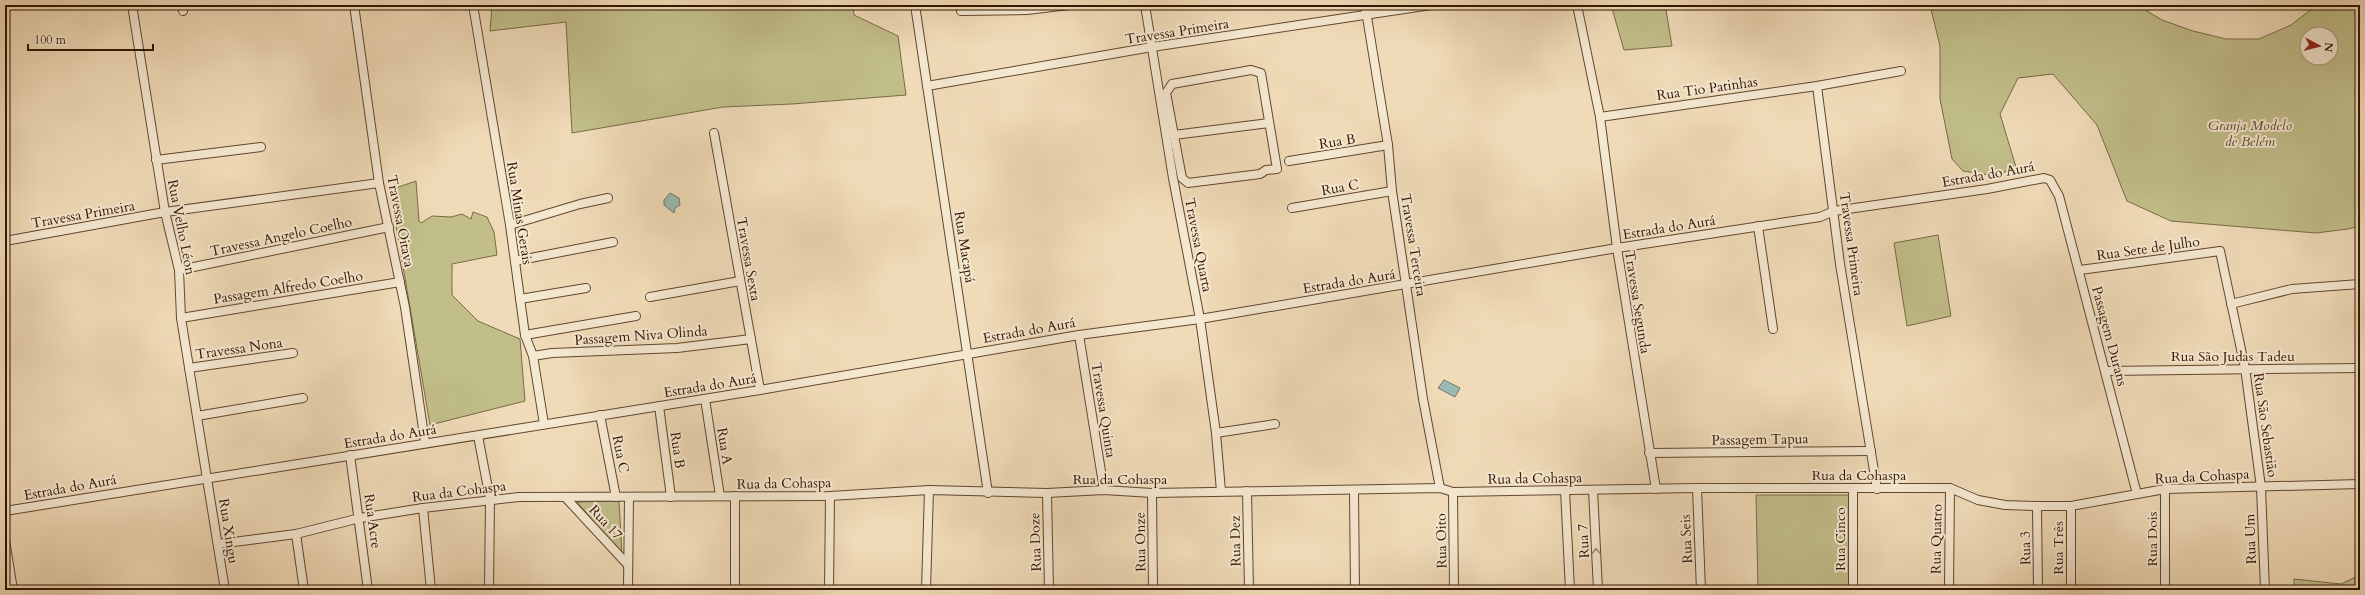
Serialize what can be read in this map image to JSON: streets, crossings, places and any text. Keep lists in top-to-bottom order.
{
  "streets": {
    "street": [
      "Travessa Primeira",
      "Rua Tio Patinhas",
      "Rua B",
      "Estrada do Aurá",
      "Rua C",
      "Rua Minas Gerais",
      "Travessa Oitava",
      "Rua Velho Léon",
      "Travessa Angelo Coelho",
      "Travessa Quarta",
      "Travessa Terceira",
      "Rua Macapá",
      "Rua Sete de Julho",
      "Travessa Sexta",
      "Passagem Alfredo Coelho",
      "Travessa Segunda",
      "Passagem Niva Olinda",
      "Passagem Durans",
      "Travessa Nona",
      "Rua São Judas Tadeu",
      "Travessa Quinta",
      "Rua São Sebastião",
      "Passagem Tapua",
      "Rua A",
      "Rua da Cohaspa",
      "Rua Acre",
      "Rua 17",
      "Rua Xingu",
      "Rua Seis",
      "Rua Cinco",
      "Rua Quatro",
      "Rua Dois",
      "Rua Um",
      "Rua Dez",
      "Rua Oito",
      "Rua 7",
      "Rua Doze",
      "Rua Onze",
      "Rua 3",
      "Rua Três"
    ]
  },
  "crossings": [
    ["Travessa Primeira", "Rua Tio Patinhas"],
    ["Travessa Primeira", "Estrada do Aurá"],
    ["Travessa Primeira", "Travessa Oitava"],
    ["Travessa Primeira", "Rua Velho Léon"],
    ["Travessa Primeira", "Travessa Quarta"],
    ["Travessa Primeira", "Travessa Terceira"],
    ["Travessa Primeira", "Rua Macapá"],
    ["Travessa Primeira", "Passagem Tapua"],
    ["Travessa Primeira", "Rua da Cohaspa"],
    ["Rua Tio Patinhas", "Travessa Segunda"],
    ["Rua B", "Estrada do Aurá"],
    ["Rua B", "Travessa Terceira"],
    ["Rua B", "Rua da Cohaspa"],
    ["Estrada do Aurá", "Rua C"],
    ["Estrada do Aurá", "Rua Minas Gerais"],
    ["Estrada do Aurá", "Travessa Oitava"],
    ["Estrada do Aurá", "Rua Velho Léon"],
    ["Estrada do Aurá", "Travessa Quarta"],
    ["Estrada do Aurá", "Travessa Terceira"],
    ["Estrada do Aurá", "Rua Macapá"],
    ["Estrada do Aurá", "Travessa Sexta"],
    ["Estrada do Aurá", "Travessa Segunda"],
    ["Estrada do Aurá", "Passagem Durans"],
    ["Estrada do Aurá", "Travessa Quinta"],
    ["Estrada do Aurá", "Rua A"],
    ["Estrada do Aurá", "Rua Acre"],
    ["Estrada do Aurá", "Rua Xingu"],
    ["Rua C", "Travessa Terceira"],
    ["Rua C", "Rua da Cohaspa"],
    ["Rua Minas Gerais", "Passagem Niva Olinda"],
    ["Travessa Oitava", "Travessa Angelo Coelho"],
    ["Travessa Oitava", "Passagem Alfredo Coelho"],
    ["Rua Velho Léon", "Travessa Angelo Coelho"],
    ["Rua Velho Léon", "Passagem Alfredo Coelho"],
    ["Rua Velho Léon", "Travessa Nona"],
    ["Rua Velho Léon", "Rua Xingu"],
    ["Travessa Quarta", "Rua da Cohaspa"],
    ["Travessa Terceira", "Rua da Cohaspa"],
    ["Rua Macapá", "Rua da Cohaspa"],
    ["Rua Sete de Julho", "Passagem Durans"],
    ["Rua Sete de Julho", "Rua São Sebastião"],
    ["Travessa Sexta", "Passagem Niva Olinda"],
    ["Travessa Segunda", "Passagem Tapua"],
    ["Travessa Segunda", "Rua da Cohaspa"],
    ["Passagem Durans", "Rua São Judas Tadeu"],
    ["Passagem Durans", "Rua da Cohaspa"],
    ["Rua São Judas Tadeu", "Rua São Sebastião"],
    ["Travessa Quinta", "Rua da Cohaspa"],
    ["Rua São Sebastião", "Rua da Cohaspa"],
    ["Rua São Sebastião", "Rua Um"],
    ["Rua A", "Rua da Cohaspa"],
    ["Rua da Cohaspa", "Rua Acre"],
    ["Rua da Cohaspa", "Rua 17"],
    ["Rua da Cohaspa", "Rua Xingu"],
    ["Rua da Cohaspa", "Rua Seis"],
    ["Rua da Cohaspa", "Rua Cinco"],
    ["Rua da Cohaspa", "Rua Quatro"],
    ["Rua da Cohaspa", "Rua Dois"],
    ["Rua da Cohaspa", "Rua Um"],
    ["Rua da Cohaspa", "Rua Dez"],
    ["Rua da Cohaspa", "Rua Oito"],
    ["Rua da Cohaspa", "Rua 7"],
    ["Rua da Cohaspa", "Rua Doze"],
    ["Rua da Cohaspa", "Rua Onze"],
    ["Rua da Cohaspa", "Rua 3"],
    ["Rua da Cohaspa", "Rua Três"]
  ],
  "parks": ["Granja Modelo de Belém"],
  "scale_bar": "100 m",
  "north": "right"
}
